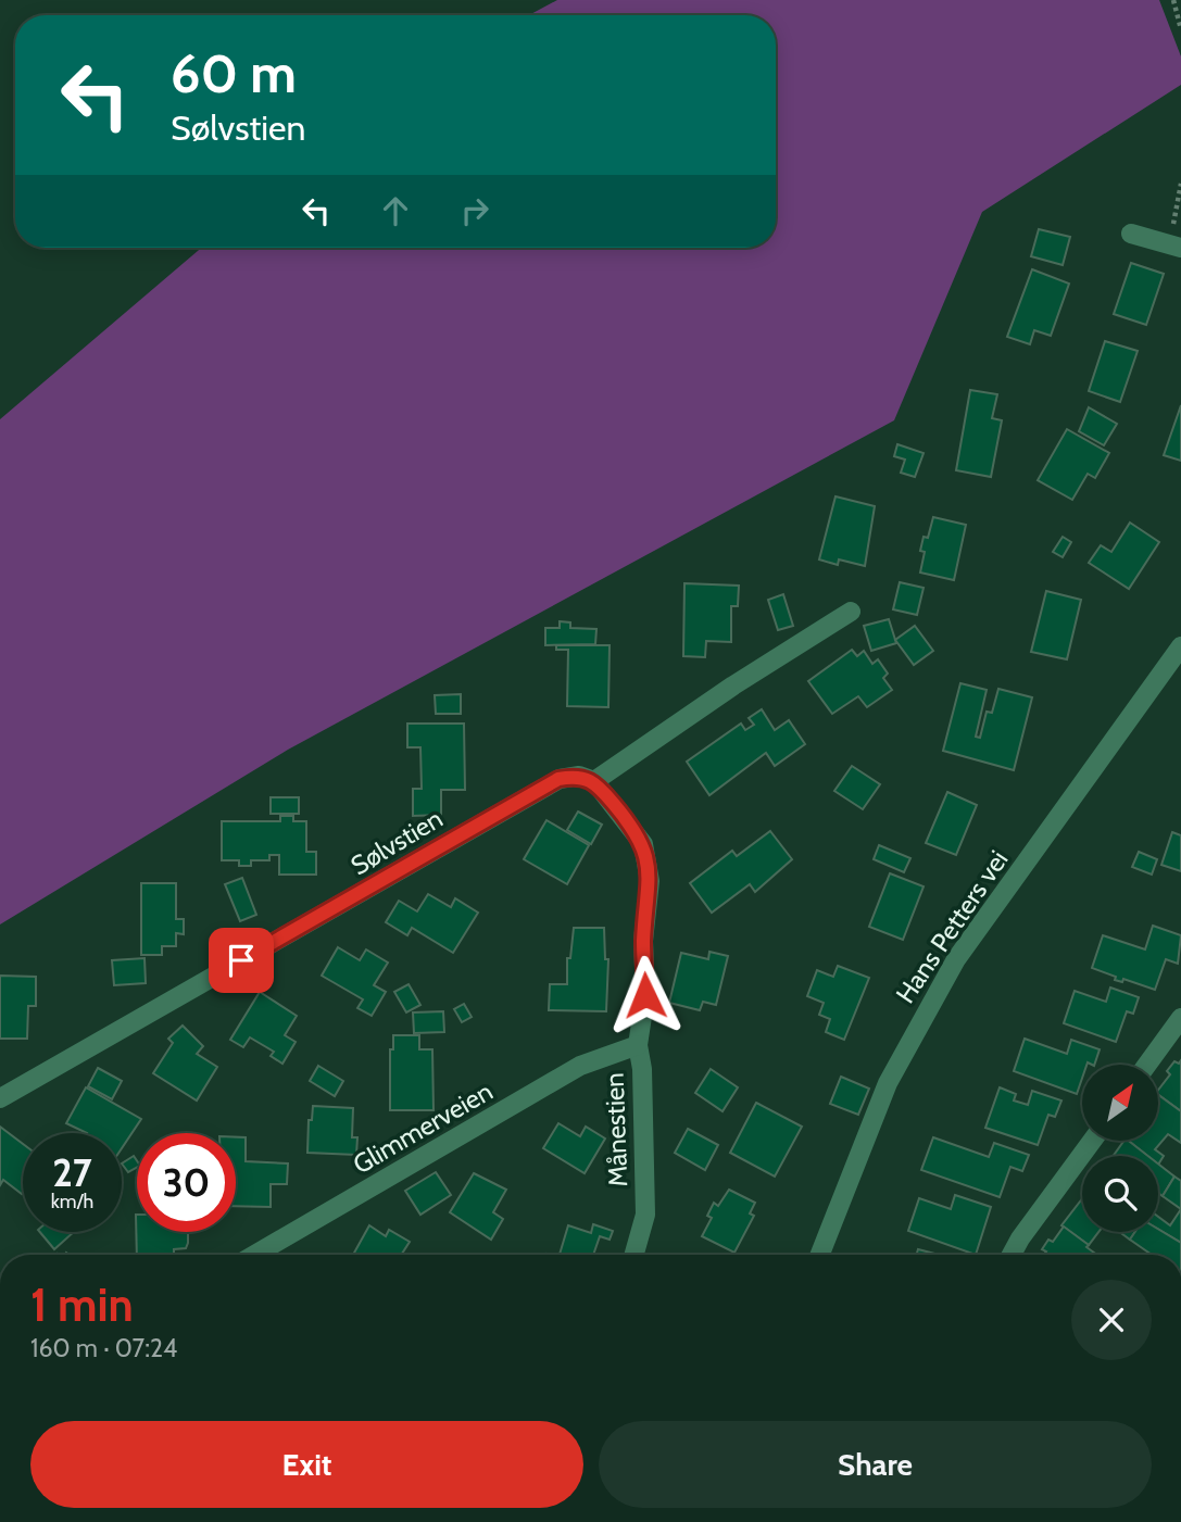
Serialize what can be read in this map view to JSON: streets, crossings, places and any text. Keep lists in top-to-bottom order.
{
  "streets": {
    "street": [
      "Sølvstien",
      "Hans Petters vei",
      "Glimmerveien",
      "Månestien"
    ]
  },
  "crossings": [
    ["Sølvstien", "Månestien"],
    ["Glimmerveien", "Månestien"]
  ],
  "north": "top right",
  "page": {
    "turn": ["60 m", "Sølvstien"],
    "speed": "27 km/h",
    "limit": "30",
    "heading": ["1 min", "160 m · 07:24"],
    "buttons": ["Exit", "Share"]
  }
}
